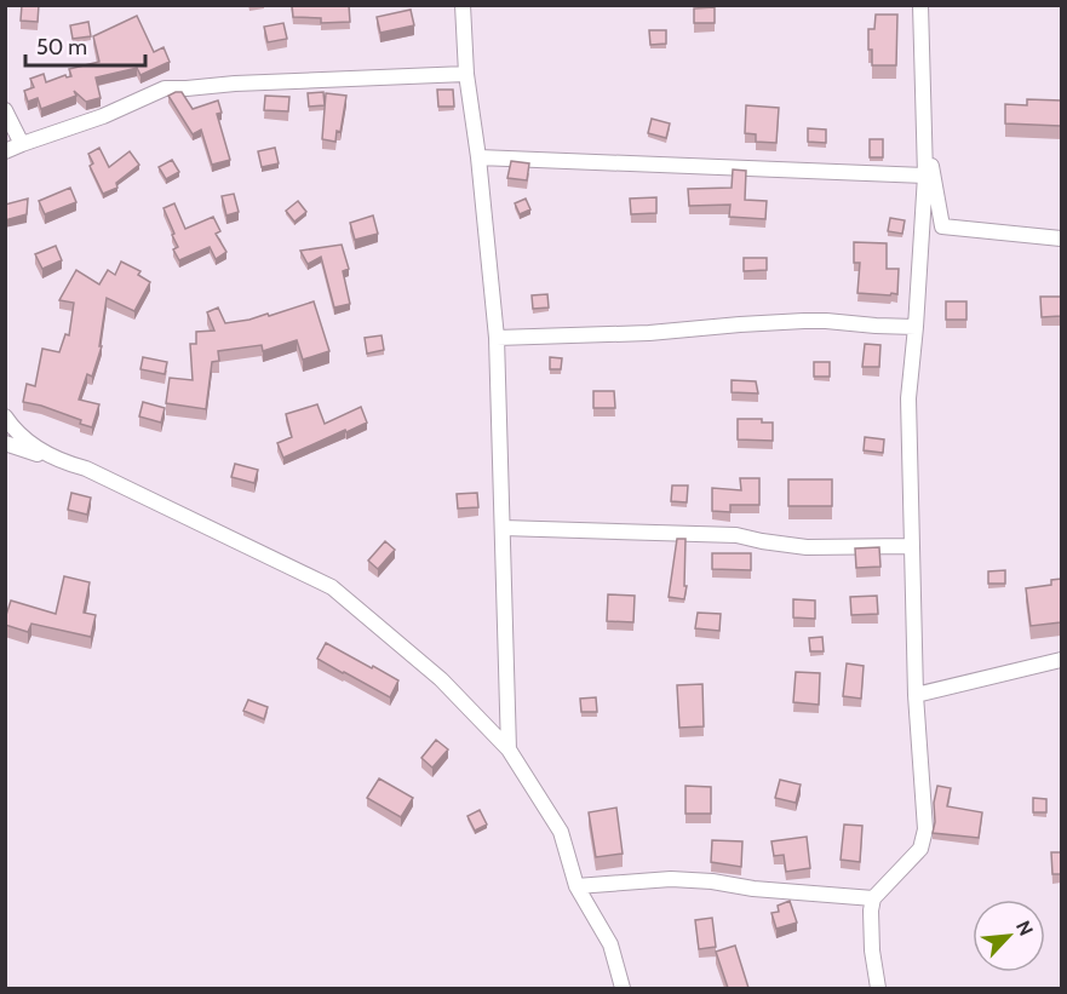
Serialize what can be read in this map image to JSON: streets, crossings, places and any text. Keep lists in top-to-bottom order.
{
  "scale_bar": "50 m",
  "north": "top right"
}
